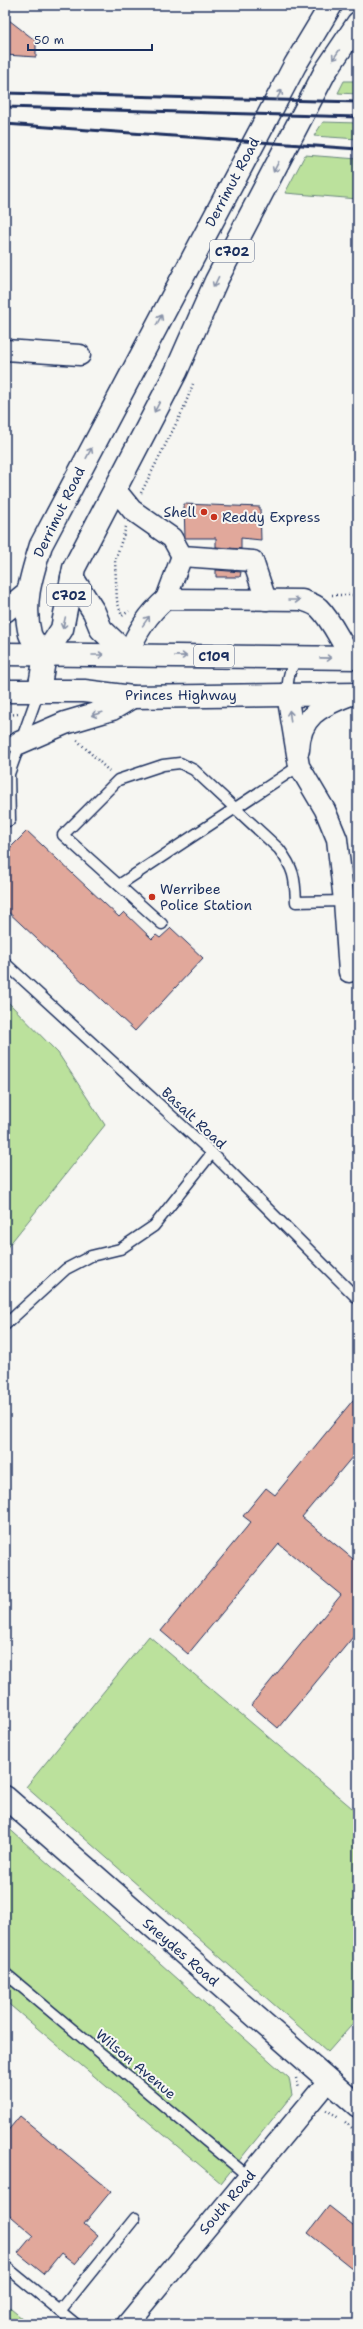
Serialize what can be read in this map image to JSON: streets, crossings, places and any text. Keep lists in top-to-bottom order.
{
  "streets": {
    "main road": [
      "Derrimut Road",
      "C702",
      "C109",
      "Princes Highway",
      "Sneydes Road"
    ],
    "street": ["South Road"],
    "lane": ["Basalt Road", "Wilson Avenue"]
  },
  "crossings": [
    ["Derrimut Road", "C702"],
    ["Derrimut Road", "C109"],
    ["C702", "C109"],
    ["C702", "Princes Highway"],
    ["Sneydes Road", "South Road"],
    ["Wilson Avenue", "South Road"]
  ],
  "places": ["Shell", "Reddy Express", "Werribee Police Station"],
  "scale_bar": "50 m"
}
